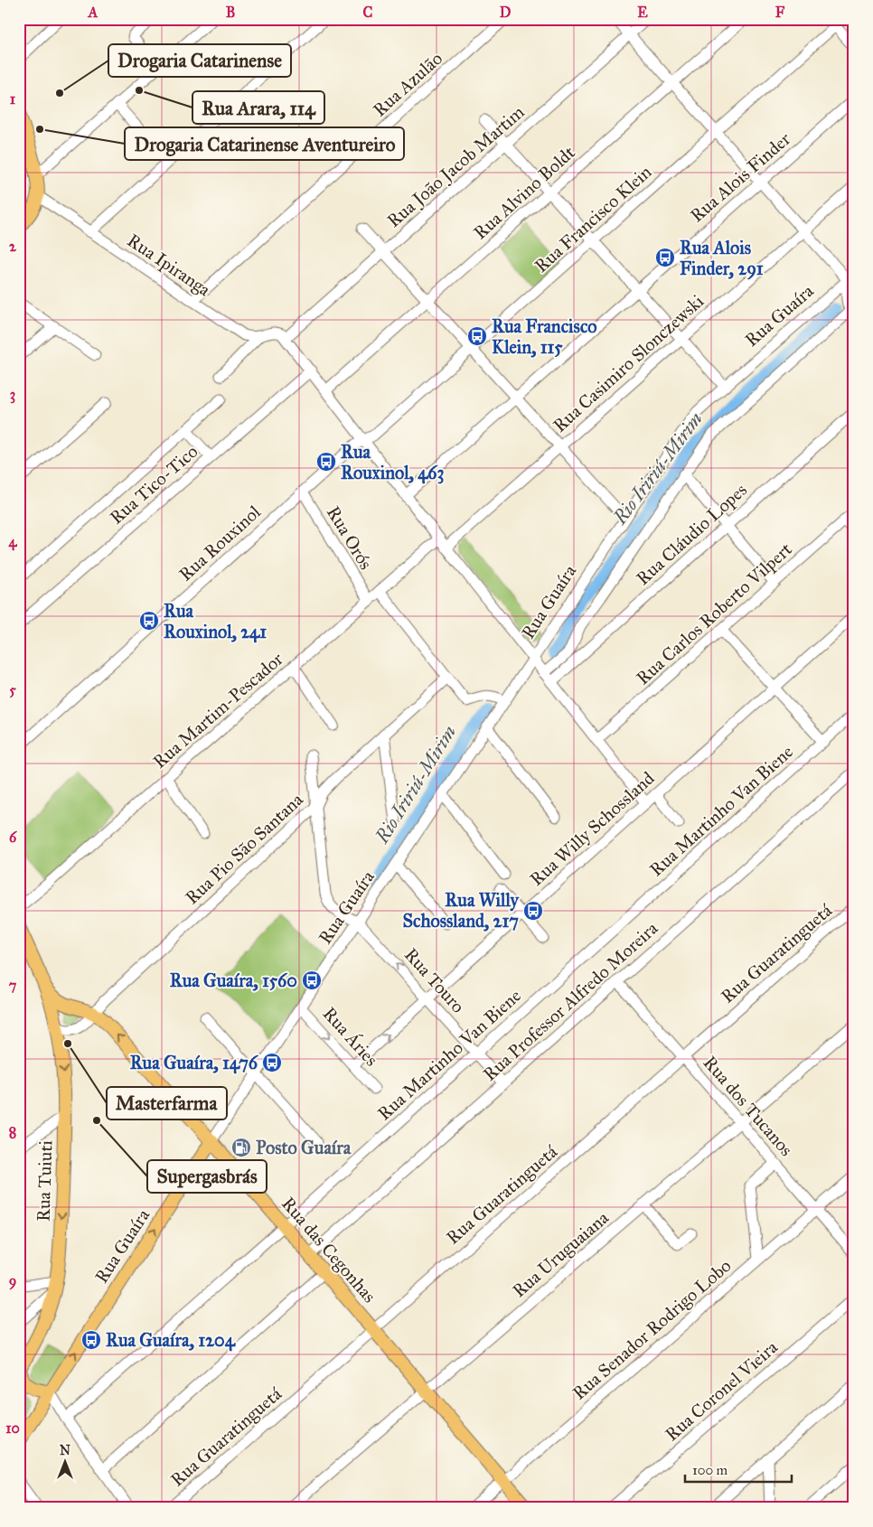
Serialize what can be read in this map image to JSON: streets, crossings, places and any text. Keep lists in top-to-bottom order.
{
  "streets": {
    "main road": ["Rua Guaíra", "Rua Tuiuti", "Rua das Cegonhas"],
    "street": [
      "Rua Azulão",
      "Rua João Jacob Martim",
      "Rua Alois Finder",
      "Rua Alvino Boldt",
      "Rua Francisco Klein",
      "Rua Ipiranga",
      "Rua Casimiro Slonczewski",
      "Rua Tico-Tico",
      "Rua Cláudio Lopes",
      "Rua Orós",
      "Rua Rouxinol",
      "Rua Carlos Roberto Vilpert",
      "Rua Martim-Pescador",
      "Rua Martinho Van Biene",
      "Rua Willy Schossland",
      "Rua Pio São Santana",
      "Rua Guaratinguetá",
      "Rua Touro",
      "Rua Professor Alfredo Moreira",
      "Rua Áries",
      "Rua dos Tucanos",
      "Rua Uruguaiana",
      "Rua Senador Rodrigo Lobo",
      "Rua Coronel Vieira"
    ]
  },
  "crossings": [
    ["Rua Azulão", "Rua Ipiranga"],
    ["Rua João Jacob Martim", "Rua Ipiranga"],
    ["Rua Francisco Klein", "Rua Rouxinol"],
    ["Rua Guaíra", "Rua Touro"],
    ["Rua Guaíra", "Rua Áries"],
    ["Rua Guaíra", "Rua das Cegonhas"],
    ["Rua Orós", "Rua Rouxinol"],
    ["Rua Orós", "Rua Martim-Pescador"],
    ["Rua Martinho Van Biene", "Rua Touro"],
    ["Rua Martinho Van Biene", "Rua das Cegonhas"],
    ["Rua Willy Schossland", "Rua Touro"],
    ["Rua Willy Schossland", "Rua Áries"],
    ["Rua Pio São Santana", "Rua Tuiuti"],
    ["Rua Pio São Santana", "Rua das Cegonhas"],
    ["Rua Guaratinguetá", "Rua dos Tucanos"],
    ["Rua Guaratinguetá", "Rua das Cegonhas"],
    ["Rua Touro", "Rua Professor Alfredo Moreira"],
    ["Rua Professor Alfredo Moreira", "Rua dos Tucanos"],
    ["Rua Professor Alfredo Moreira", "Rua das Cegonhas"],
    ["Rua dos Tucanos", "Rua Uruguaiana"],
    ["Rua dos Tucanos", "Rua Senador Rodrigo Lobo"],
    ["Rua Tuiuti", "Rua das Cegonhas"],
    ["Rua das Cegonhas", "Rua Uruguaiana"],
    ["Rua das Cegonhas", "Rua Senador Rodrigo Lobo"]
  ],
  "one_way": ["Rua Tuiuti"],
  "water": ["Rio Iririú-Mirim"],
  "places": {
    "other": [
      "Rua Arara, 114",
      "Drogaria Catarinense",
      "Drogaria Catarinense Aventureiro",
      "Masterfarma",
      "Supergasbrás"
    ],
    "bus stop": [
      "Rua Alois Finder, 291",
      "Rua Francisco Klein, 115",
      "Rua Rouxinol, 463",
      "Rua Rouxinol, 241",
      "Rua Willy Schossland, 217",
      "Rua Guaíra, 1560",
      "Rua Guaíra, 1476",
      "Rua Guaíra, 1204"
    ],
    "fuel station": ["Posto Guaíra"]
  },
  "scale_bar": "100 m",
  "north": "top",
  "grid": {
    "columns": [
      "A",
      "B",
      "C",
      "D",
      "E",
      "F"
    ],
    "rows": [
      "1",
      "2",
      "3",
      "4",
      "5",
      "6",
      "7",
      "8",
      "9",
      "10"
    ]
  }
}
